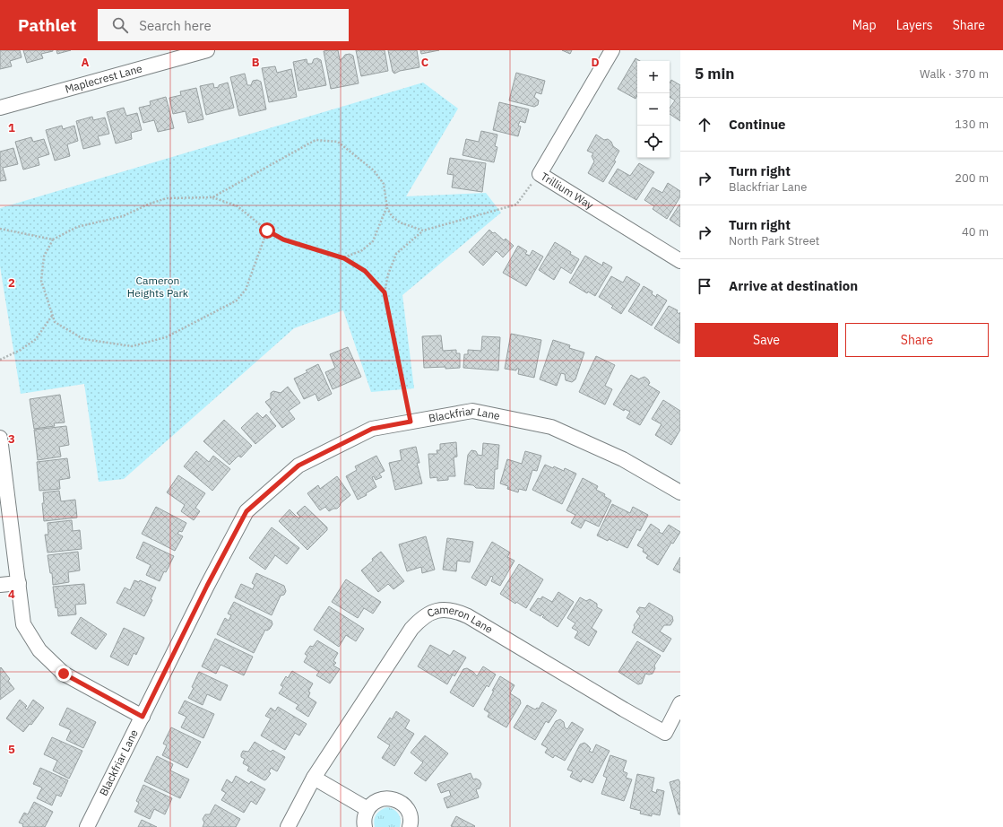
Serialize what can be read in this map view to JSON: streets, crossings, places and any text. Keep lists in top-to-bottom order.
{
  "streets": {
    "street": [
      "Maplecrest Lane",
      "Trillium Way",
      "Blackfriar Lane",
      "Cameron Lane"
    ]
  },
  "parks": ["Cameron Heights Park"],
  "page": {
    "header": "Pathlet",
    "search": "Search here",
    "nav": ["Map", "Layers", "Share"],
    "heading": ["5 min", "Walk · 370 m"],
    "map_buttons": ["+", "−"],
    "list": [
      ["Continue", "130 m"],
      ["Turn right", "Blackfriar Lane", "200 m"],
      ["Turn right", "North Park Street", "40 m"],
      "Arrive at destination"
    ],
    "buttons": ["Save", "Share"]
  },
  "grid": {
    "columns": [
      "A",
      "B",
      "C",
      "D"
    ],
    "rows": [
      "1",
      "2",
      "3",
      "4",
      "5"
    ]
  }
}
